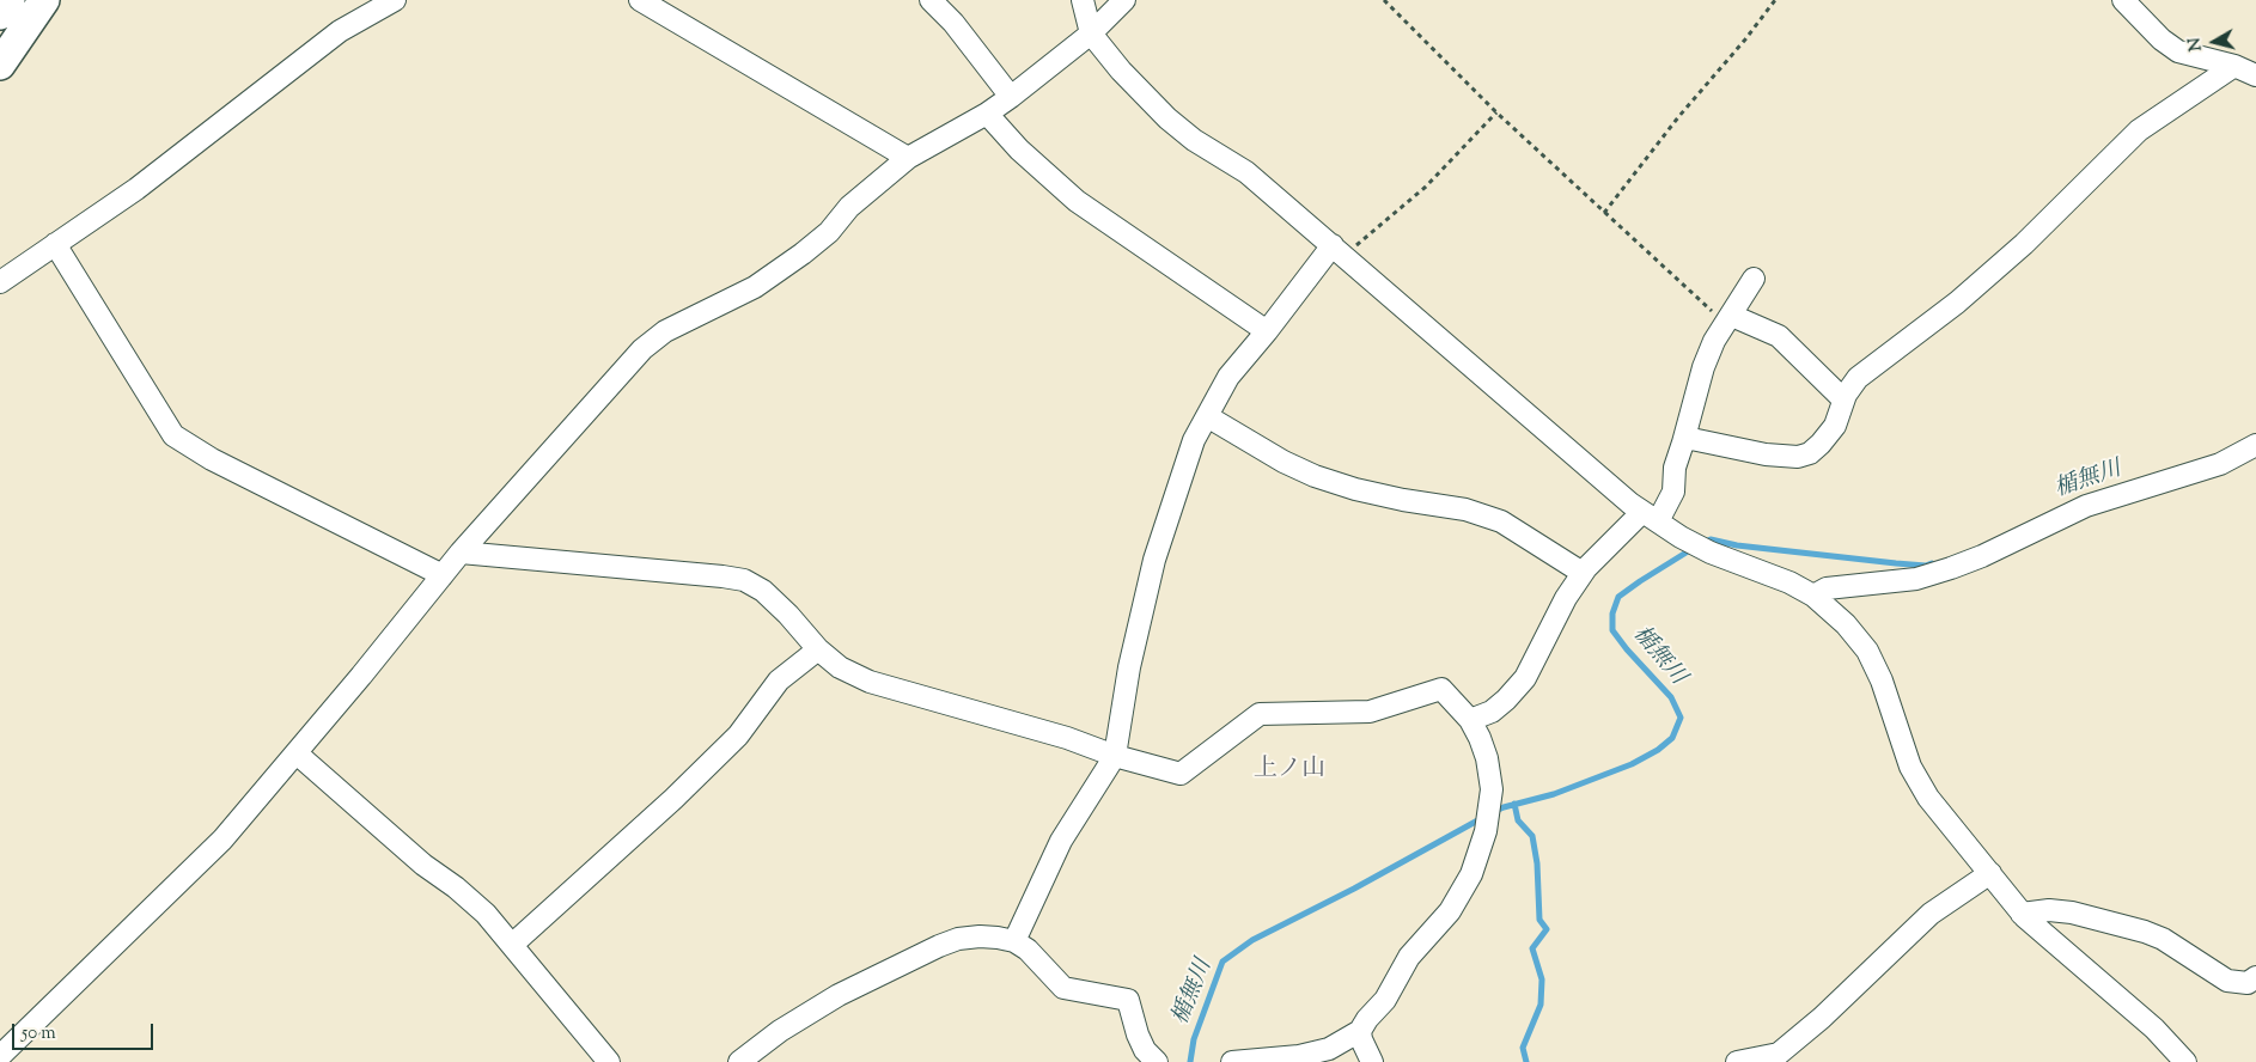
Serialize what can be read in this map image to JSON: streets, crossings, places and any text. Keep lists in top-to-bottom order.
{
  "districts": ["上ノ山"],
  "water": ["楯無川"],
  "scale_bar": "50 m",
  "north": "left"
}
